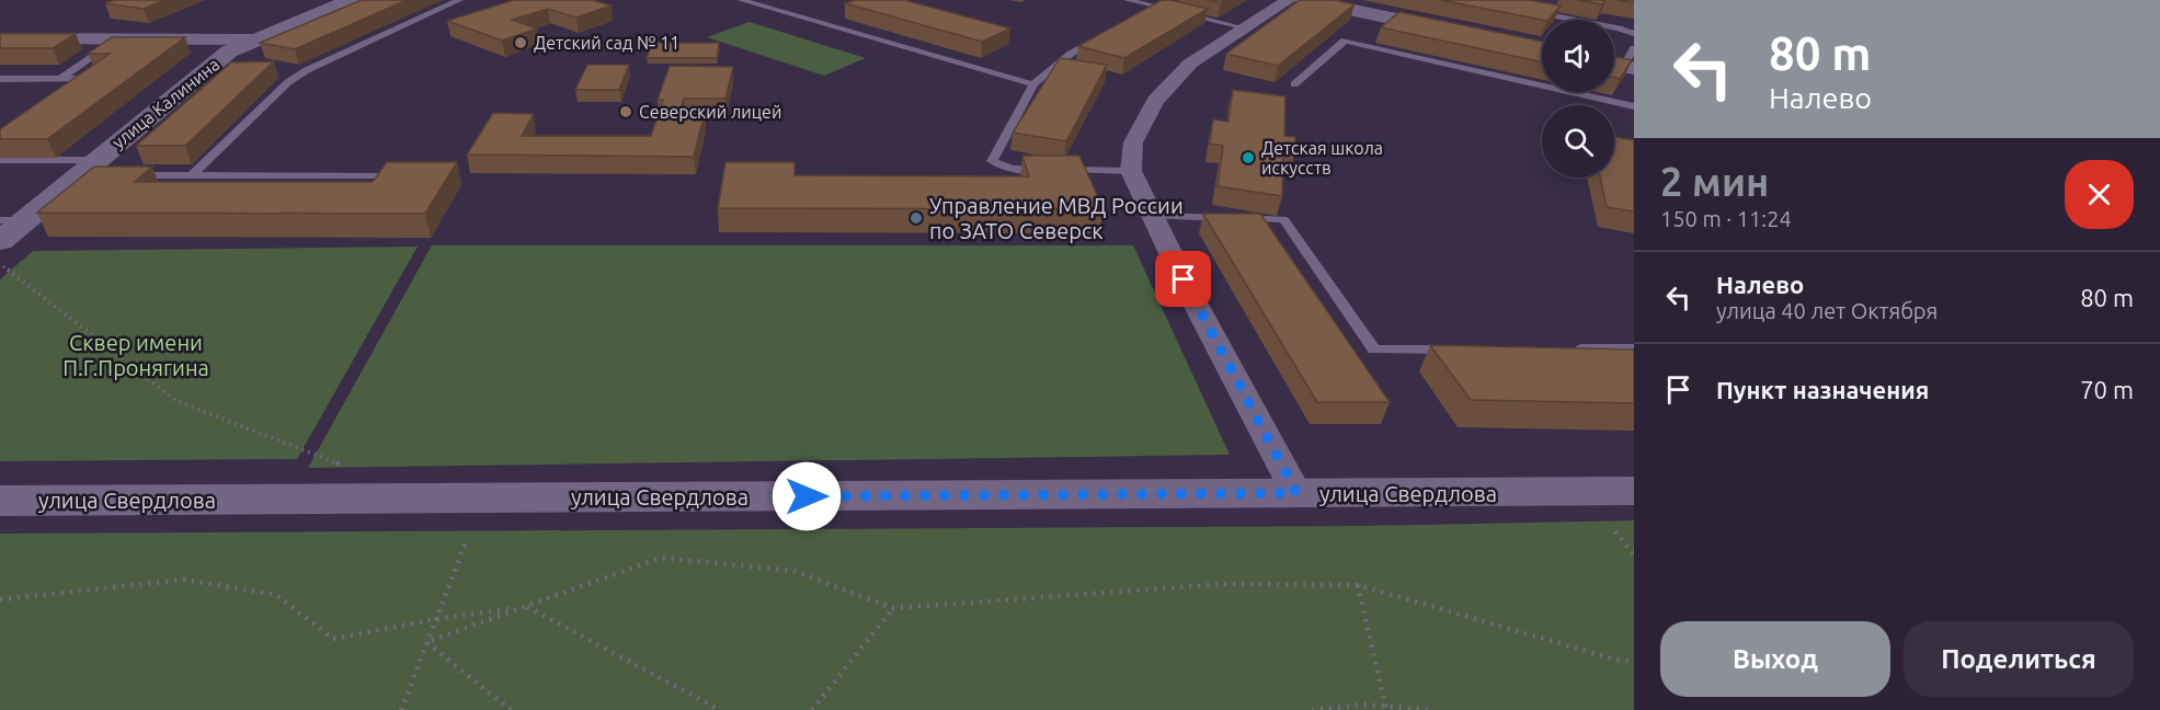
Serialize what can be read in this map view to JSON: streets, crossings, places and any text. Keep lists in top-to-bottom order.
{
  "streets": {
    "street": ["улица Калинина", "улица Свердлова"]
  },
  "parks": ["Сквер имени П.Г.Пронягина"],
  "places": [
    "Детский сад № 11",
    "Северский лицей",
    "Детская школа искусств",
    "Управление МВД России по ЗАТО Северск"
  ],
  "page": {
    "turn": ["80 m", "Налево"],
    "heading": ["2 мин", "150 m · 11:24"],
    "list": [
      {
        "name": "Налево",
        "note": "улица 40 лет Октября",
        "value": "80 m"
      },
      {
        "name": "Пункт назначения",
        "value": "70 m"
      }
    ],
    "buttons": ["Выход", "Поделиться"]
  }
}
